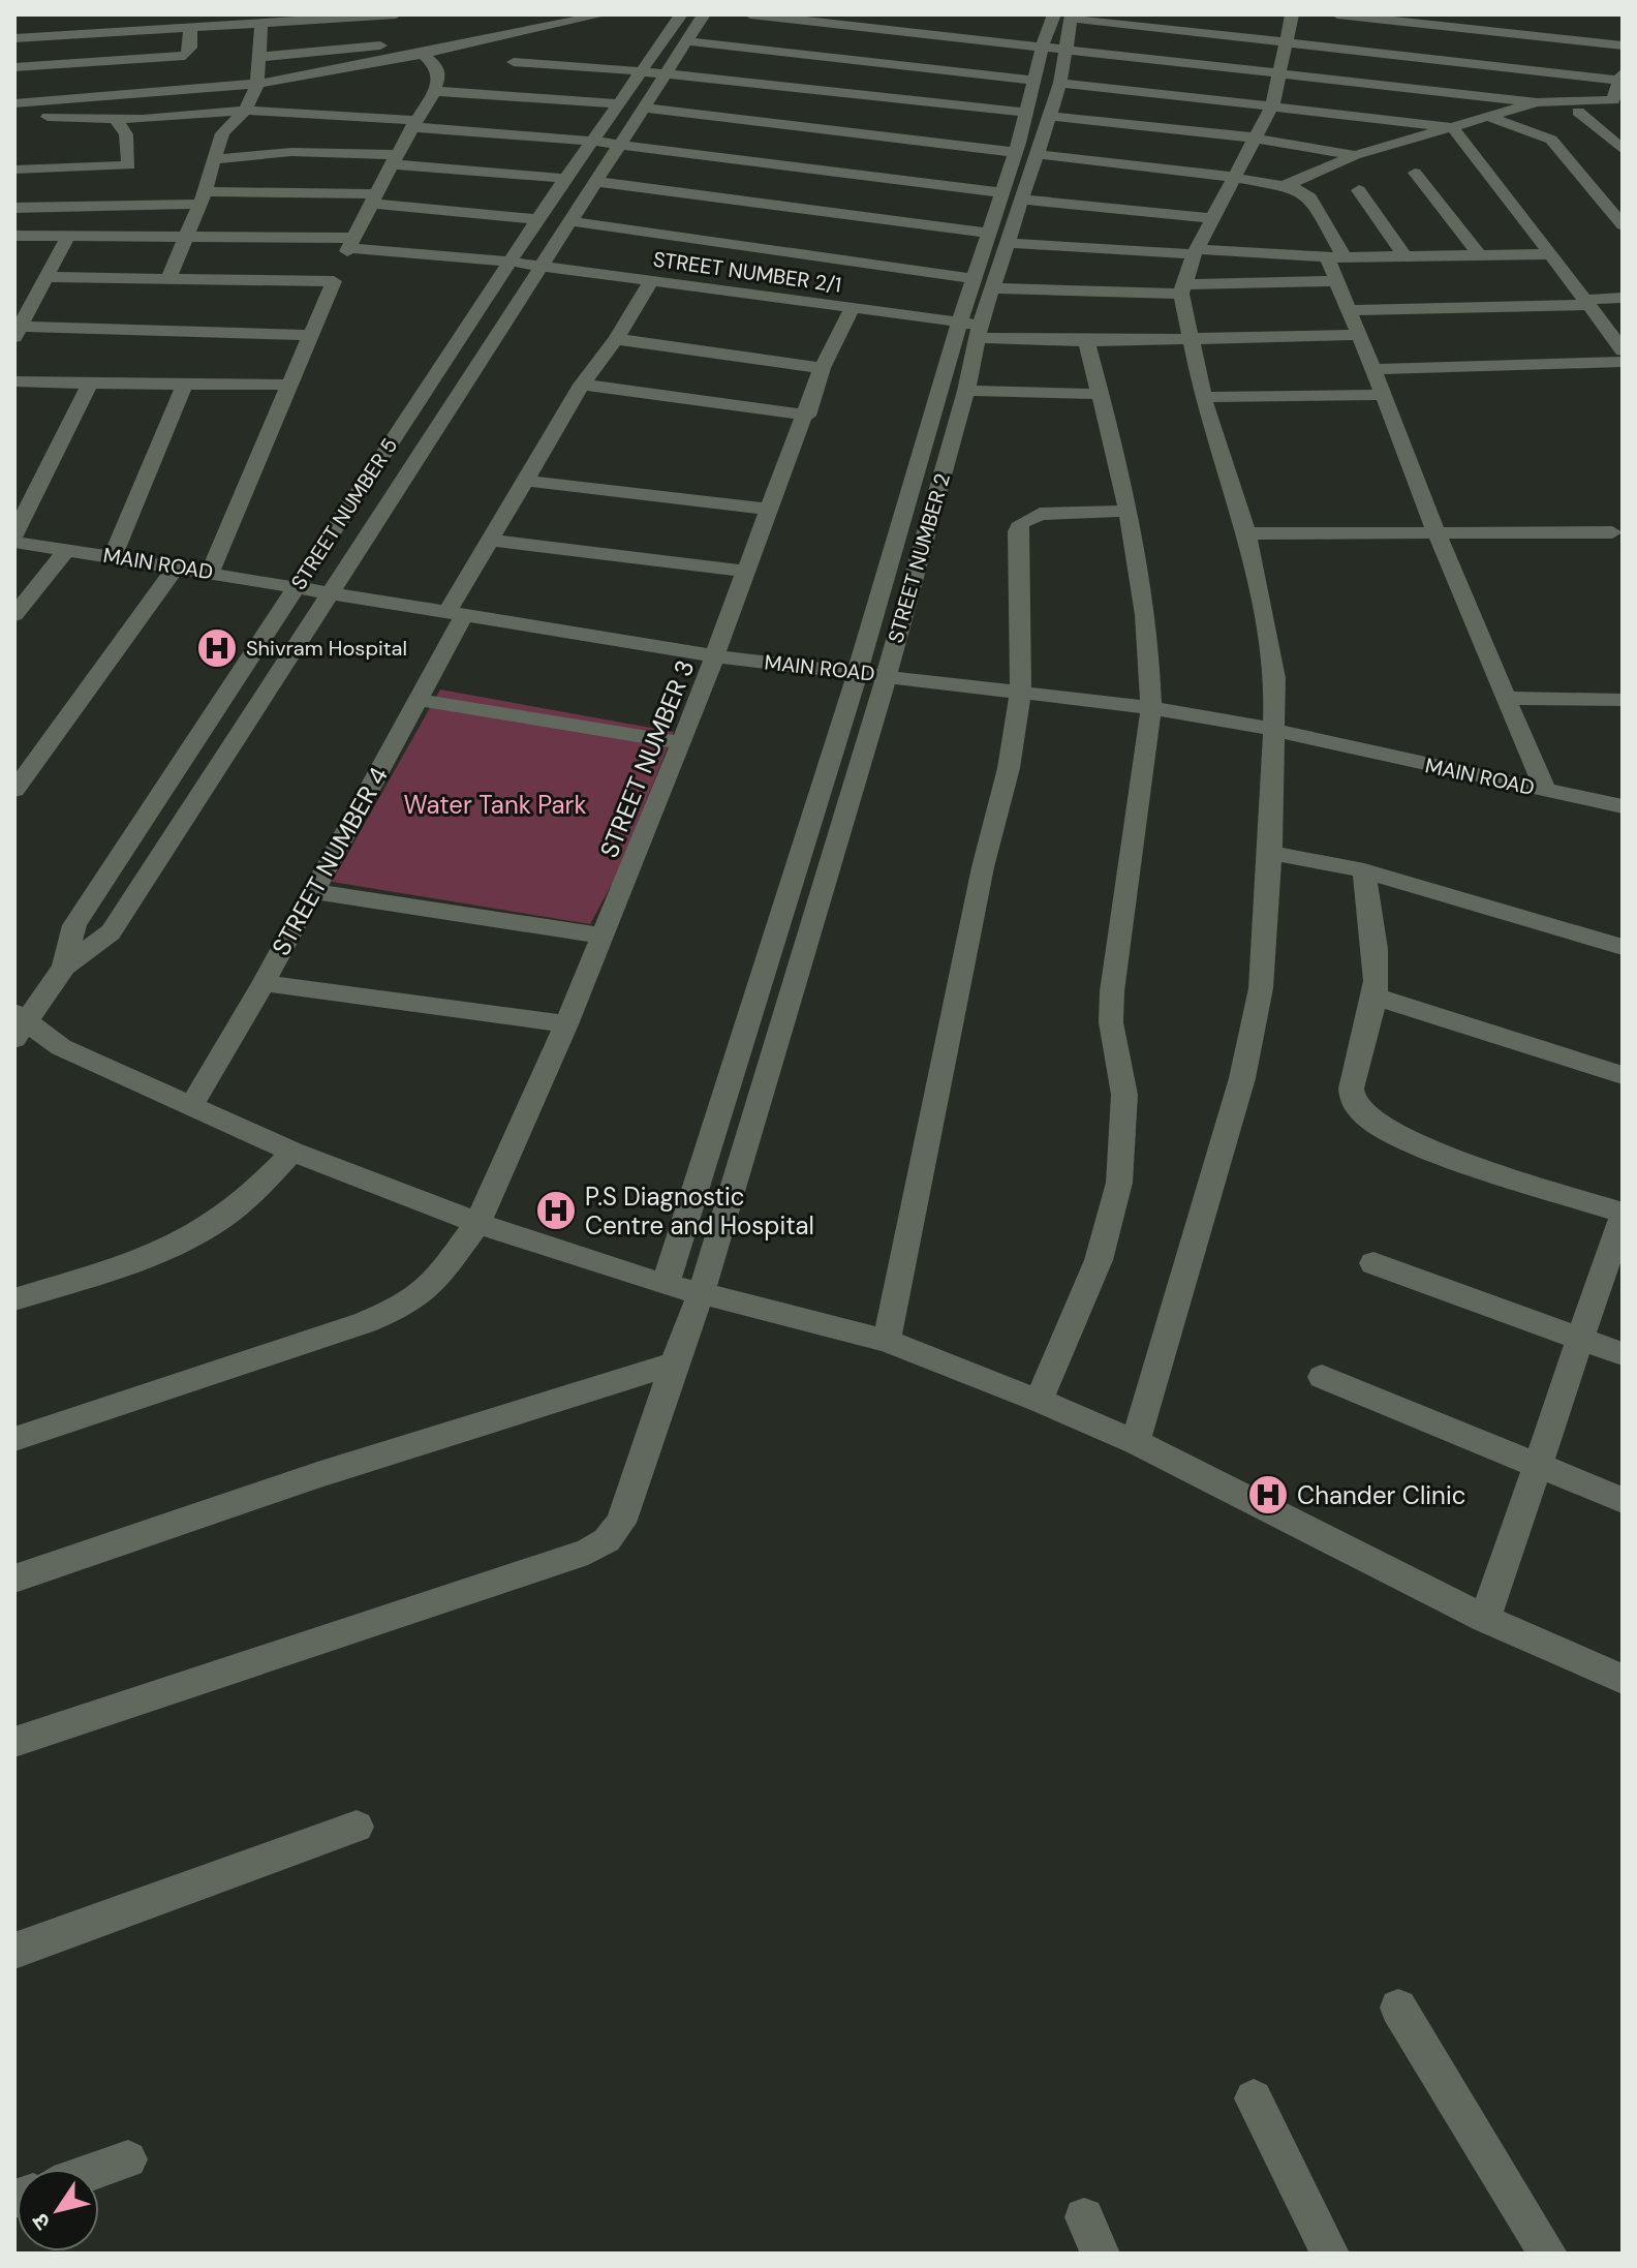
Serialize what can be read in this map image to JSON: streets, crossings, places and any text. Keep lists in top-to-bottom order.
{
  "streets": {
    "street": [
      "STREET NUMBER 2/1",
      "STREET NUMBER 5",
      "STREET NUMBER 2",
      "MAIN ROAD",
      "STREET NUMBER 3",
      "STREET NUMBER 4"
    ]
  },
  "crossings": [
    ["STREET NUMBER 2/1", "STREET NUMBER 5"],
    ["STREET NUMBER 2/1", "STREET NUMBER 2"],
    ["STREET NUMBER 2/1", "STREET NUMBER 3"],
    ["STREET NUMBER 2/1", "STREET NUMBER 4"],
    ["STREET NUMBER 5", "MAIN ROAD"],
    ["STREET NUMBER 2", "MAIN ROAD"],
    ["MAIN ROAD", "STREET NUMBER 3"],
    ["MAIN ROAD", "STREET NUMBER 4"]
  ],
  "parks": ["Water Tank Park"],
  "places": {
    "hospital": ["Shivram Hospital", "P.S Diagnostic Centre and Hospital", "Chander Clinic"]
  },
  "north": "bottom left"
}
